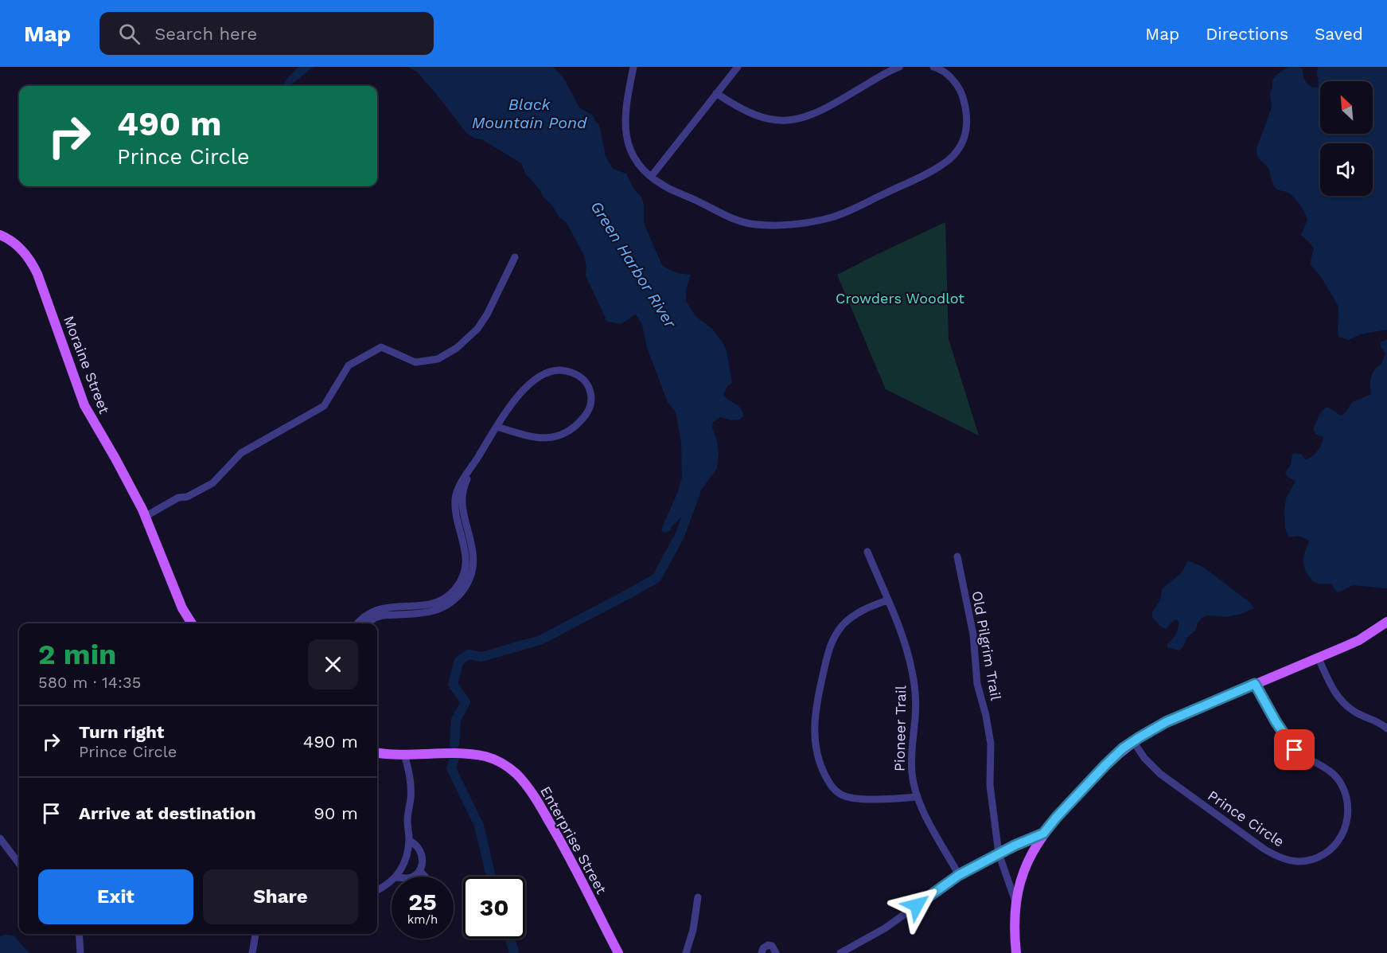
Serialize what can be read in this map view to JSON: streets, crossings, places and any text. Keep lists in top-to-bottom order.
{
  "streets": {
    "main road": ["Moraine Street", "Enterprise Street"],
    "street": ["Old Pilgrim Trail", "Pioneer Trail", "Prince Circle"]
  },
  "water": ["Black Mountain Pond", "Green Harbor River"],
  "parks": ["Crowders Woodlot"],
  "north": "top left",
  "page": {
    "header": "Map",
    "search": "Search here",
    "nav": ["Map", "Directions", "Saved"],
    "turn": ["490 m", "Prince Circle"],
    "heading": ["2 min", "580 m · 14:35"],
    "list": [
      {
        "name": "Turn right",
        "note": "Prince Circle",
        "value": "490 m"
      },
      {
        "name": "Arrive at destination",
        "value": "90 m"
      }
    ],
    "buttons": ["Exit", "Share"],
    "speed": "25 km/h",
    "limit": "30"
  }
}
